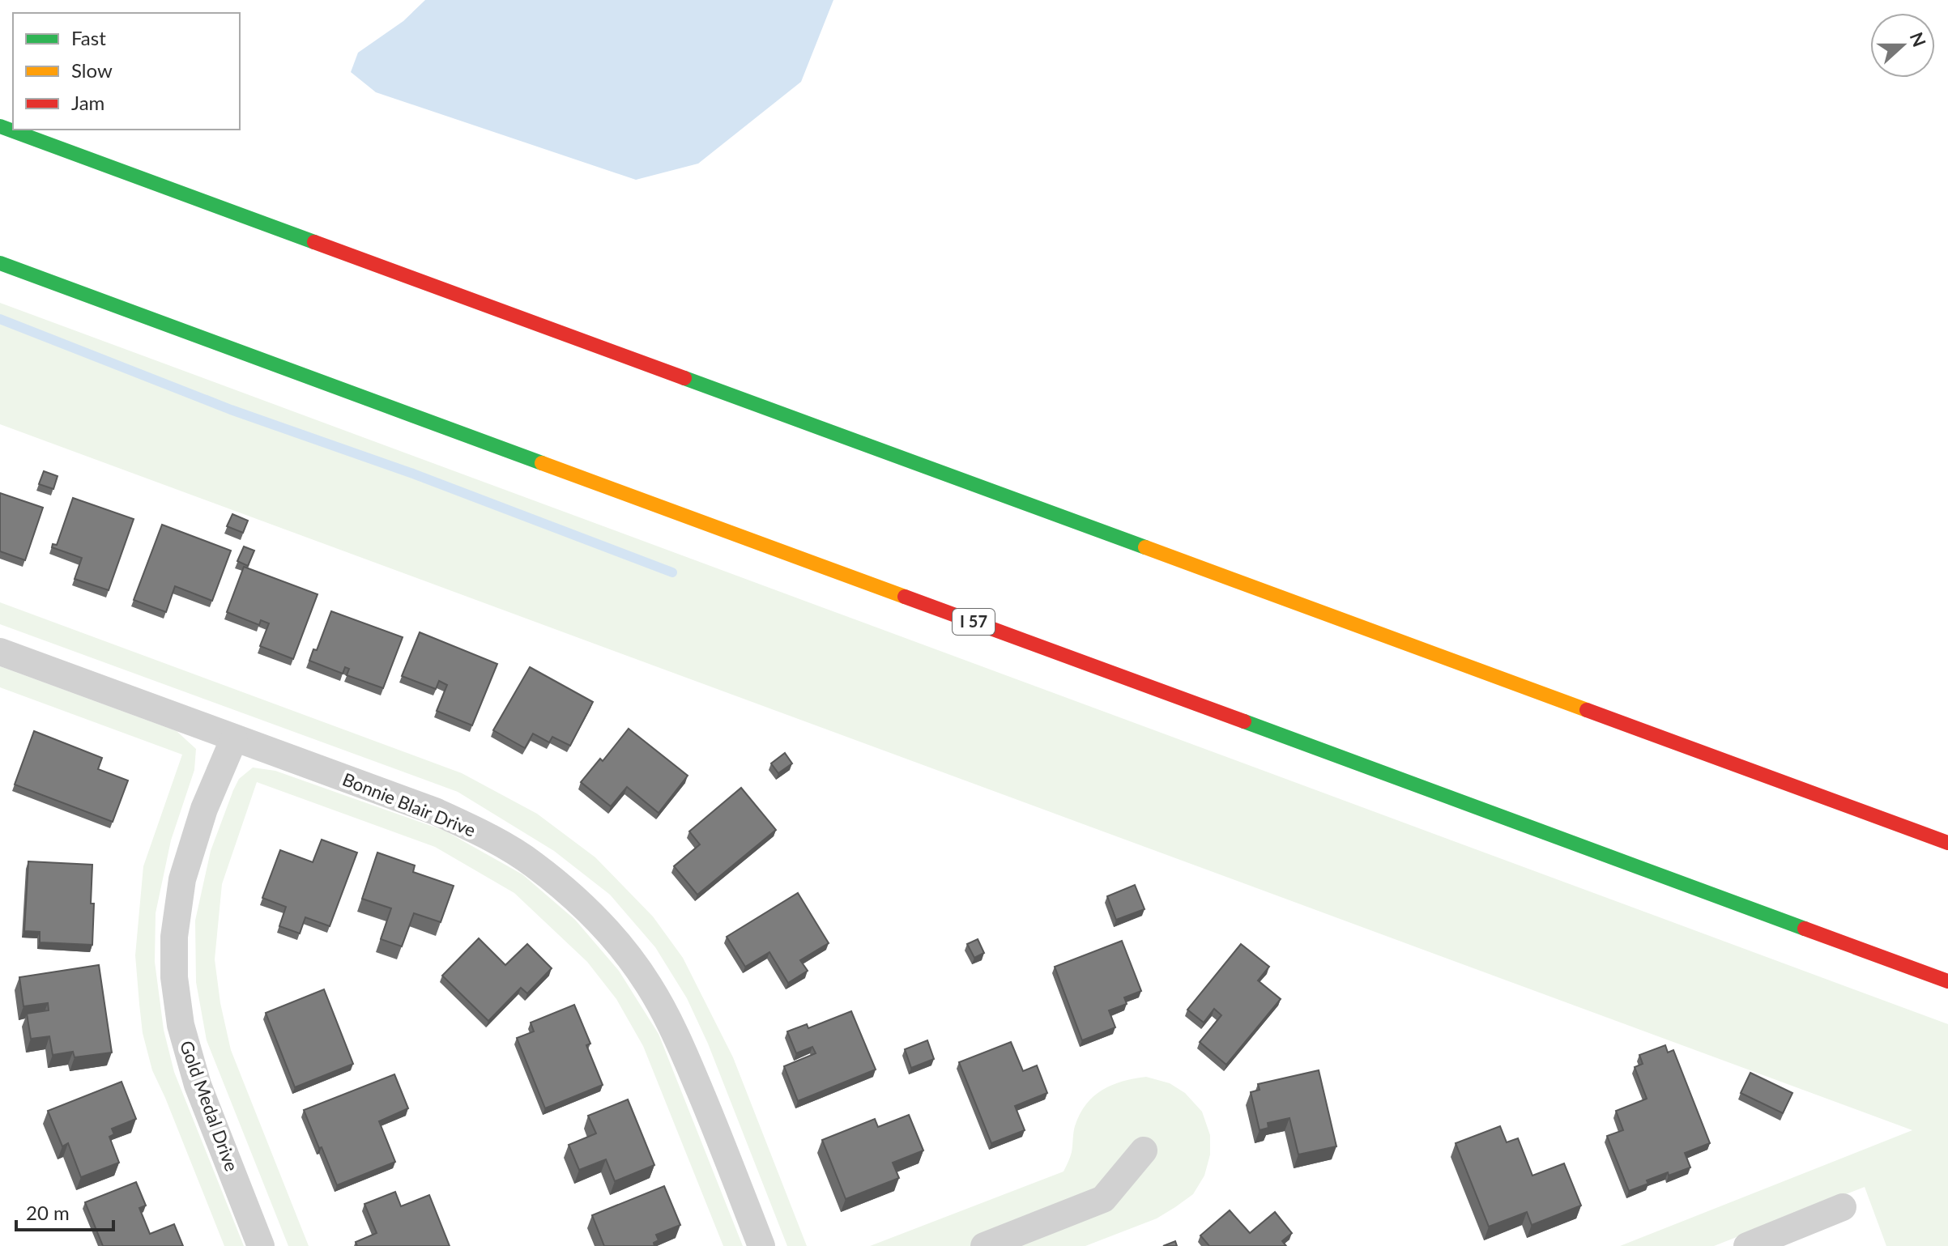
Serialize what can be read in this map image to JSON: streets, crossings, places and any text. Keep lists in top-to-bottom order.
{
  "streets": {
    "highway": ["I 57"],
    "street": ["Bonnie Blair Drive", "Gold Medal Drive"]
  },
  "crossings": [
    ["Bonnie Blair Drive", "Gold Medal Drive"]
  ],
  "legend": ["Fast", "Slow", "Jam"],
  "scale_bar": "20 m",
  "north": "right"
}
